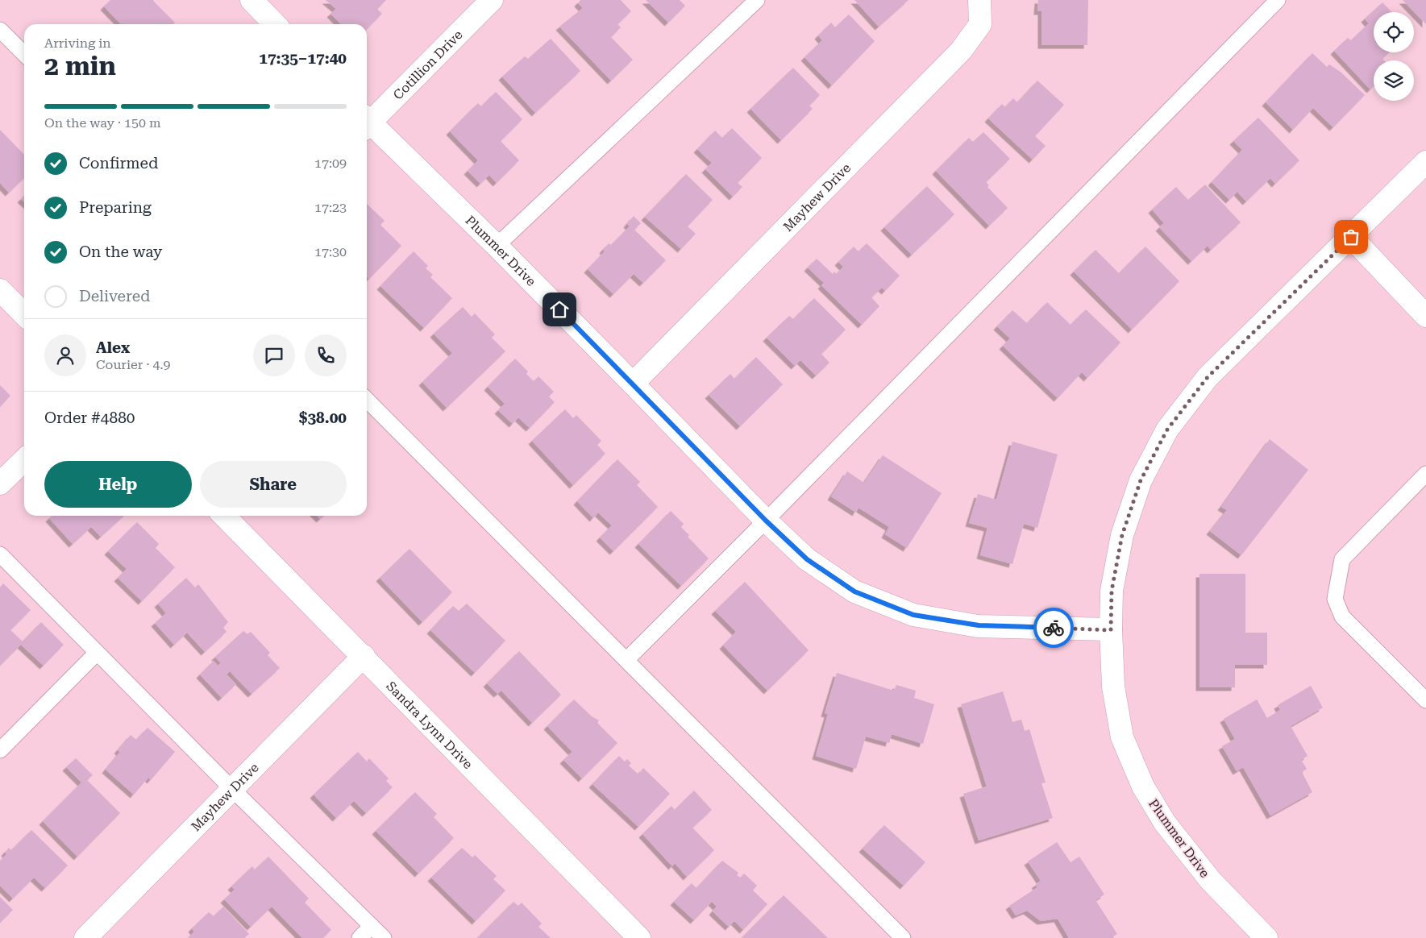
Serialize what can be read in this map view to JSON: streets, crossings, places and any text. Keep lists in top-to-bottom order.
{
  "streets": {
    "street": [
      "Cotillion Drive",
      "Mayhew Drive",
      "Plummer Drive",
      "Sandra Lynn Drive"
    ]
  },
  "crossings": [
    ["Mayhew Drive", "Plummer Drive"],
    ["Mayhew Drive", "Sandra Lynn Drive"]
  ],
  "page": {
    "heading": ["2 min", "Arriving in", "17:35–17:40"],
    "panel": [
      "Alex",
      "Courier · 4.9",
      "Order #4880",
      "$38.00"
    ],
    "bar": "On the way · 150 m",
    "list": [
      ["Confirmed", "17:09"],
      ["Preparing", "17:23"],
      ["On the way", "17:30"],
      "Delivered"
    ],
    "buttons": ["Help", "Share"]
  }
}
